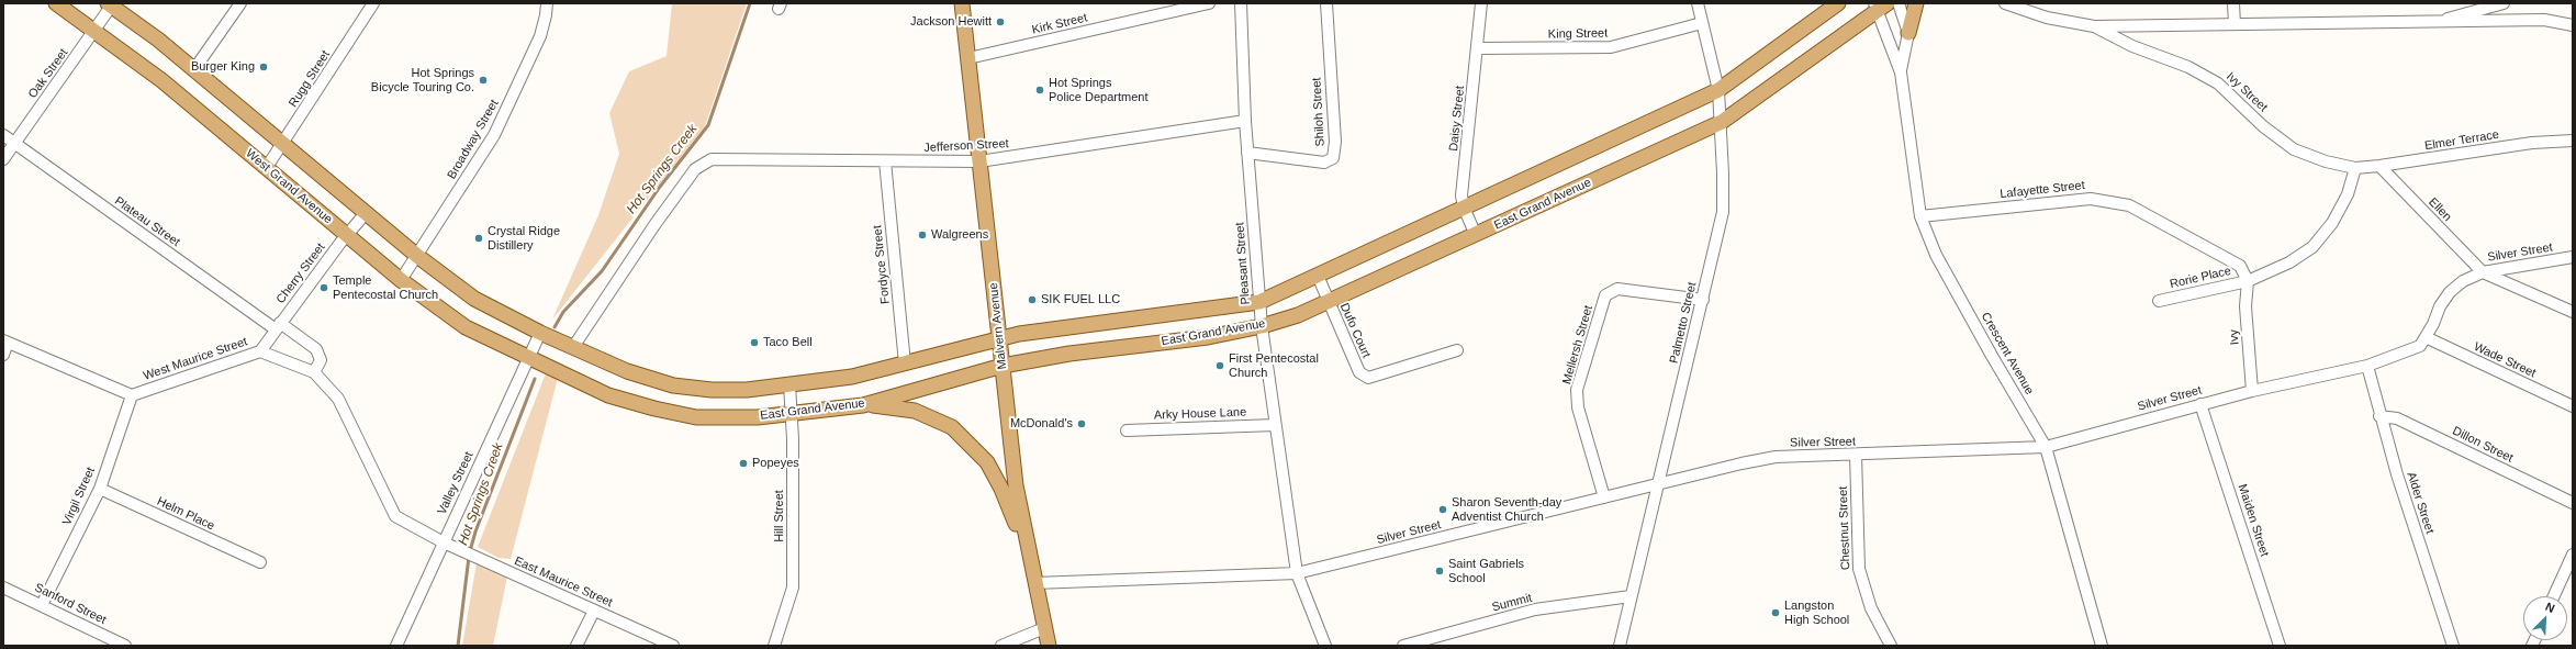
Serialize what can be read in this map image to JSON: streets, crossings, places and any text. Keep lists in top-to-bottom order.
{
  "streets": {
    "main road": ["West Grand Avenue", "East Grand Avenue", "Malvern Avenue"],
    "street": [
      "Kirk Street",
      "King Street",
      "Oak Street",
      "Rugg Street",
      "Ivy Street",
      "Shiloh Street",
      "Daisy Street",
      "Broadway Street",
      "Elmer Terrace",
      "Jefferson Street",
      "Lafayette Street",
      "Ellen",
      "Plateau Street",
      "Silver Street",
      "Pleasant Street",
      "Fordyce Street",
      "Cherry Street",
      "Rorie Place",
      "Palmetto Street",
      "Dufo Court",
      "Ivy",
      "Mellersh Street",
      "Crescent Avenue",
      "West Maurice Street",
      "Wade Street",
      "Arky House Lane",
      "Dillon Street",
      "Valley Street",
      "Virgil Street",
      "Alder Street",
      "Helm Place",
      "Hill Street",
      "Maiden Street",
      "Chestnut Street",
      "East Maurice Street",
      "Summit",
      "Sanford Street"
    ]
  },
  "crossings": [
    ["Kirk Street", "Malvern Avenue"],
    ["King Street", "Daisy Street"],
    ["King Street", "Palmetto Street"],
    ["Oak Street", "West Grand Avenue"],
    ["Oak Street", "Plateau Street"],
    ["Rugg Street", "West Grand Avenue"],
    ["Ivy Street", "Elmer Terrace"],
    ["Ivy Street", "Rorie Place"],
    ["Shiloh Street", "Pleasant Street"],
    ["Daisy Street", "East Grand Avenue"],
    ["Broadway Street", "West Grand Avenue"],
    ["Elmer Terrace", "Ellen"],
    ["Elmer Terrace", "Rorie Place"],
    ["Jefferson Street", "East Grand Avenue"],
    ["Jefferson Street", "Pleasant Street"],
    ["Jefferson Street", "Fordyce Street"],
    ["Jefferson Street", "Malvern Avenue"],
    ["West Grand Avenue", "East Grand Avenue"],
    ["West Grand Avenue", "Cherry Street"],
    ["West Grand Avenue", "Valley Street"],
    ["Lafayette Street", "Rorie Place"],
    ["Lafayette Street", "Ivy"],
    ["Lafayette Street", "Crescent Avenue"],
    ["East Grand Avenue", "Pleasant Street"],
    ["East Grand Avenue", "Fordyce Street"],
    ["East Grand Avenue", "Palmetto Street"],
    ["East Grand Avenue", "Malvern Avenue"],
    ["East Grand Avenue", "Dufo Court"],
    ["East Grand Avenue", "Crescent Avenue"],
    ["East Grand Avenue", "Valley Street"],
    ["East Grand Avenue", "Hill Street"],
    ["Ellen", "Silver Street"],
    ["Plateau Street", "Cherry Street"],
    ["Plateau Street", "West Maurice Street"],
    ["Silver Street", "Pleasant Street"],
    ["Silver Street", "Palmetto Street"],
    ["Silver Street", "Malvern Avenue"],
    ["Silver Street", "Ivy"],
    ["Silver Street", "Mellersh Street"],
    ["Silver Street", "Crescent Avenue"],
    ["Silver Street", "Wade Street"],
    ["Silver Street", "Alder Street"],
    ["Silver Street", "Maiden Street"],
    ["Silver Street", "Chestnut Street"],
    ["Pleasant Street", "Arky House Lane"],
    ["Cherry Street", "West Maurice Street"],
    ["Rorie Place", "Ivy"],
    ["Palmetto Street", "Mellersh Street"],
    ["Palmetto Street", "Summit"],
    ["West Maurice Street", "Valley Street"],
    ["West Maurice Street", "Virgil Street"],
    ["West Maurice Street", "East Maurice Street"],
    ["Dillon Street", "Alder Street"],
    ["Valley Street", "East Maurice Street"],
    ["Virgil Street", "Helm Place"],
    ["Virgil Street", "Sanford Street"]
  ],
  "water": ["Hot Springs Creek"],
  "places": [
    "Jackson Hewitt",
    "Burger King",
    "Hot Springs Bicycle Touring Co.",
    "Hot Springs Police Department",
    "Walgreens",
    "Crystal Ridge Distillery",
    "Temple Pentecostal Church",
    "SIK FUEL LLC",
    "Taco Bell",
    "First Pentecostal Church",
    "McDonald's",
    "Popeyes",
    "Sharon Seventh-day Adventist Church",
    "Saint Gabriels School",
    "Langston High School"
  ],
  "north": "top right"
}
